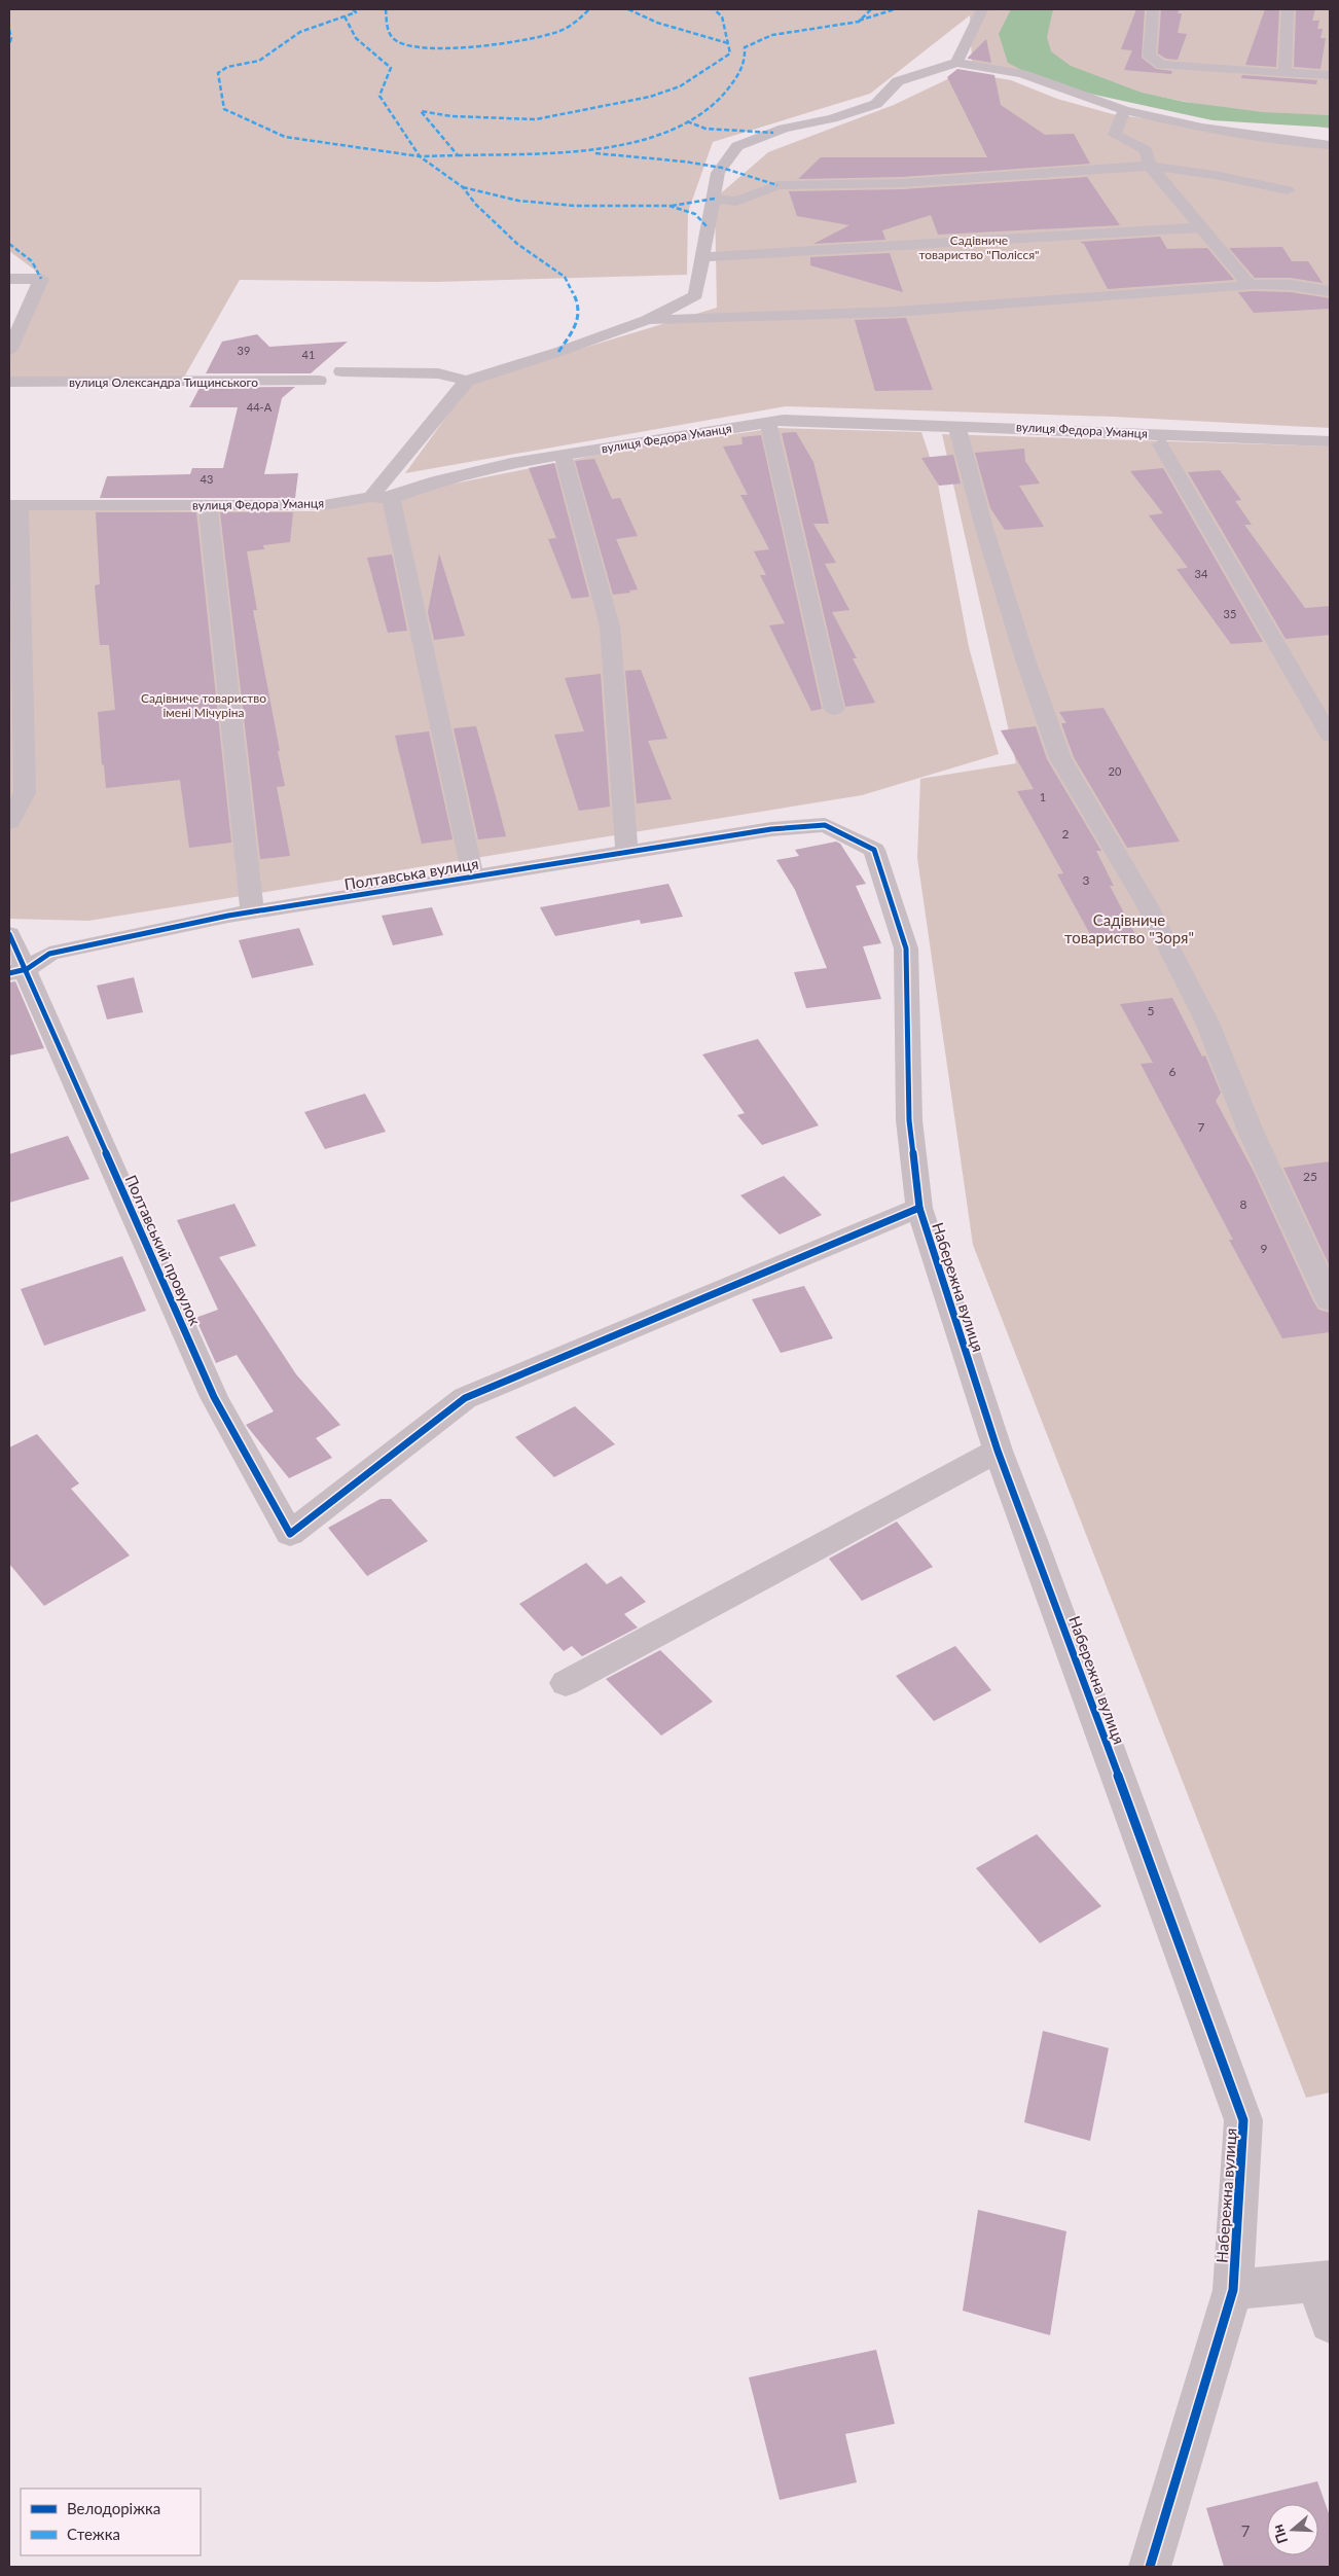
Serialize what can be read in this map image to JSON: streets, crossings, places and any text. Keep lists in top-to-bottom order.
{
  "streets": {
    "street": [
      "вулиця Олександра Тищинського",
      "вулиця Федора Уманця",
      "Полтавська вулиця",
      "Полтавський провулок",
      "Набережна вулиця"
    ]
  },
  "crossings": [
    ["Полтавська вулиця", "Полтавський провулок"],
    ["Полтавська вулиця", "Набережна вулиця"],
    ["Полтавський провулок", "Набережна вулиця"]
  ],
  "parks": ["Садівниче товариство \"Полісся\"", "Садівниче товариство імені Мічуріна", "Садівниче товариство \"Зоря\""],
  "house_numbers": [
    "39",
    "41",
    "44-А",
    "43",
    "34",
    "35",
    "20",
    "1",
    "2",
    "3",
    "5",
    "6",
    "7",
    "25",
    "8",
    "9",
    "7"
  ],
  "legend": ["Велодоріжка", "Стежка"],
  "north": "left"
}
